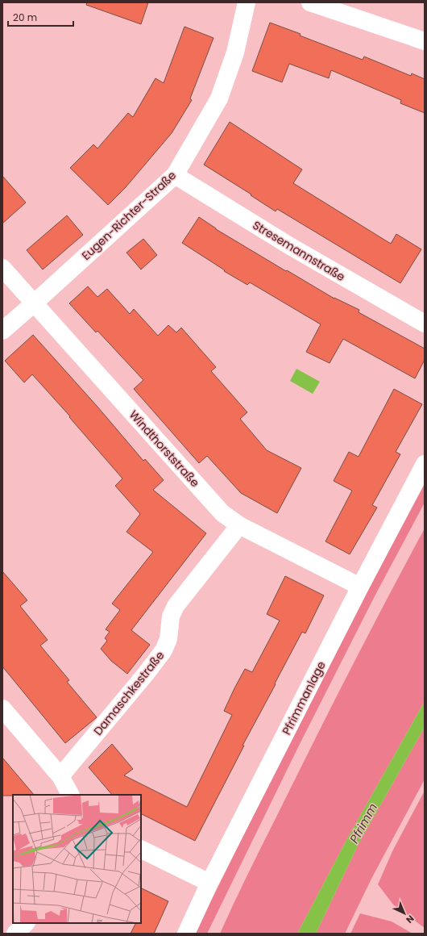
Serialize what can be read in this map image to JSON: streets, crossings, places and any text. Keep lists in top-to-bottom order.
{
  "streets": {
    "street": [
      "Eugen-Richter-Straße",
      "Stresemannstraße",
      "Windthorststraße",
      "Damaschkestraße",
      "Pfrimmanlage"
    ]
  },
  "crossings": [
    ["Eugen-Richter-Straße", "Stresemannstraße"],
    ["Eugen-Richter-Straße", "Windthorststraße"],
    ["Windthorststraße", "Damaschkestraße"],
    ["Windthorststraße", "Pfrimmanlage"]
  ],
  "water": ["Pfrimm"],
  "scale_bar": "20 m",
  "north": "bottom right"
}
